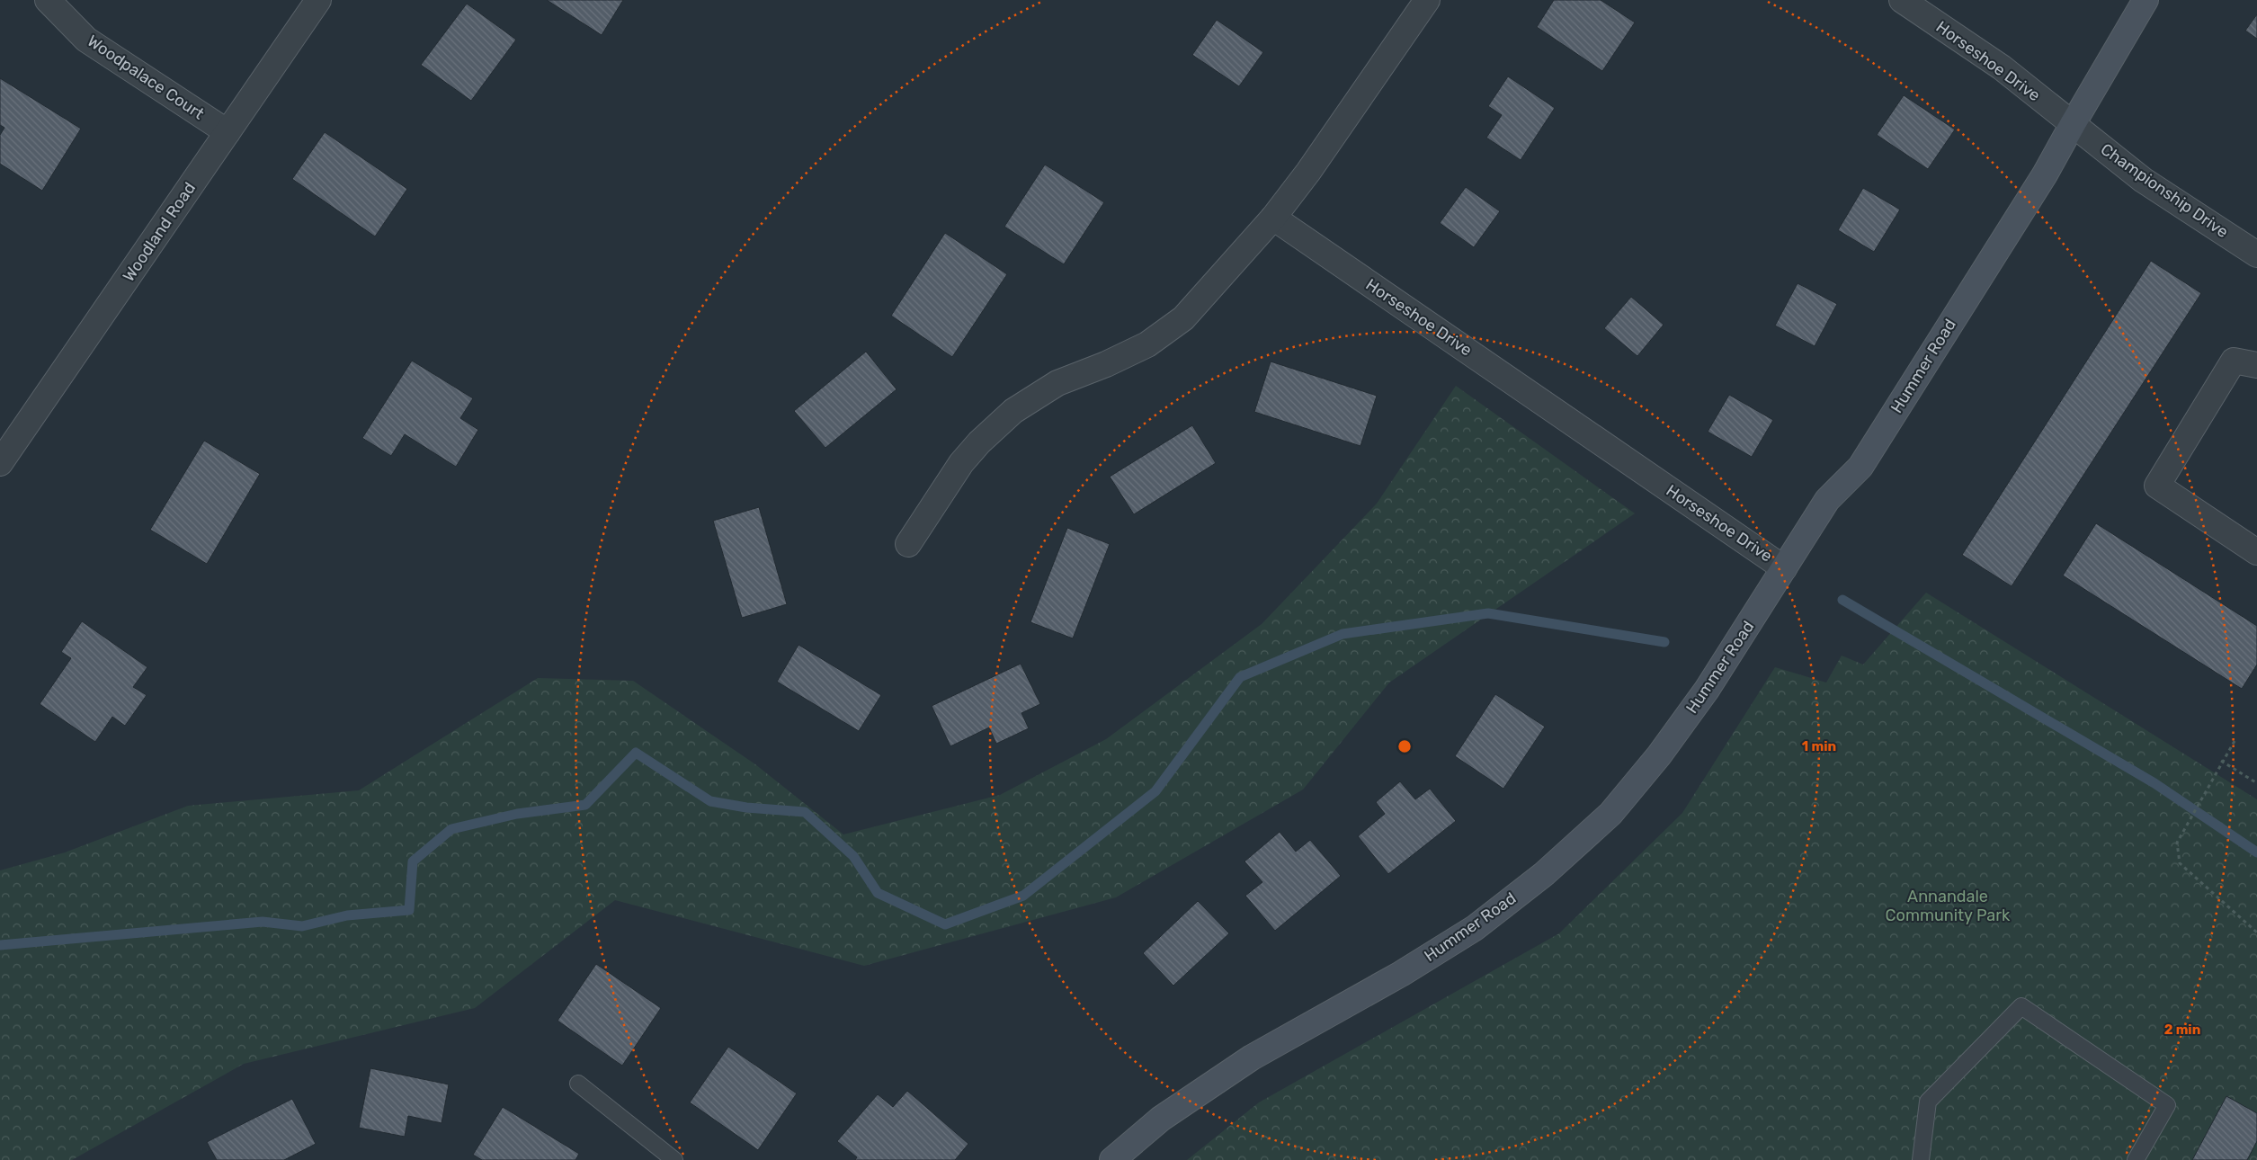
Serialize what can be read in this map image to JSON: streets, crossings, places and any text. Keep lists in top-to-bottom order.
{
  "streets": {
    "main road": ["Hummer Road"],
    "street": [
      "Horseshoe Drive",
      "Woodpalace Court",
      "Championship Drive",
      "Woodland Road"
    ]
  },
  "crossings": [
    ["Horseshoe Drive", "Championship Drive"],
    ["Horseshoe Drive", "Hummer Road"],
    ["Woodpalace Court", "Woodland Road"],
    ["Championship Drive", "Hummer Road"]
  ],
  "parks": ["Annandale Community Park"],
  "rings": ["1 min", "2 min"]
}
